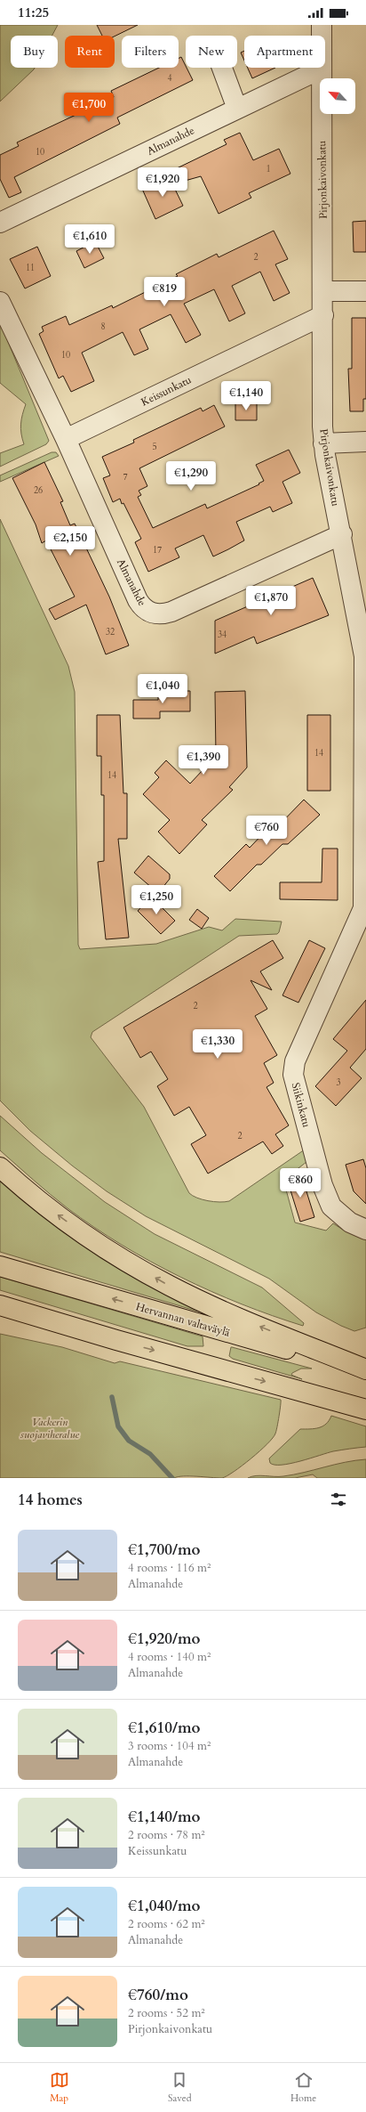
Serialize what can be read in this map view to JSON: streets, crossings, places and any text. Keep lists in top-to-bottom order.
{
  "streets": {
    "highway": ["Hervannan valtaväylä"],
    "street": [
      "Almanahde",
      "Pirjonkaivonkatu",
      "Keissunkatu",
      "Siikinkatu"
    ]
  },
  "crossings": [
    ["Almanahde", "Pirjonkaivonkatu"],
    ["Almanahde", "Keissunkatu"],
    ["Pirjonkaivonkatu", "Keissunkatu"],
    ["Pirjonkaivonkatu", "Siikinkatu"]
  ],
  "parks": ["Vackerin suojaviheralue"],
  "house_numbers": [
    "4",
    "10",
    "1",
    "2",
    "11",
    "8",
    "10",
    "5",
    "7",
    "26",
    "17",
    "32",
    "34",
    "14",
    "14",
    "2",
    "3",
    "2"
  ],
  "north": "top left",
  "page": {
    "status": "11:25",
    "chip": [
      "Buy",
      "Rent",
      "Filters",
      "New",
      "Apartment"
    ],
    "price": [
      "€1,700",
      "€1,920",
      "€1,610",
      "€819",
      "€1,140",
      "€1,290",
      "€2,150",
      "€1,870",
      "€1,040",
      "€1,390",
      "€760",
      "€1,250",
      "€1,330",
      "€860"
    ],
    "heading": "14 homes",
    "list": [
      {
        "name": "€1,700/mo",
        "note": "4 rooms · 116 m² · Almanahde"
      },
      {
        "name": "€1,920/mo",
        "note": "4 rooms · 140 m² · Almanahde"
      },
      {
        "name": "€1,610/mo",
        "note": "3 rooms · 104 m² · Almanahde"
      },
      {
        "name": "€1,140/mo",
        "note": "2 rooms · 78 m² · Keissunkatu"
      },
      {
        "name": "€1,040/mo",
        "note": "2 rooms · 62 m² · Almanahde"
      },
      {
        "name": "€760/mo",
        "note": "2 rooms · 52 m² · Pirjonkaivonkatu"
      }
    ],
    "tabs": ["Map", "Saved", "Home"]
  }
}
